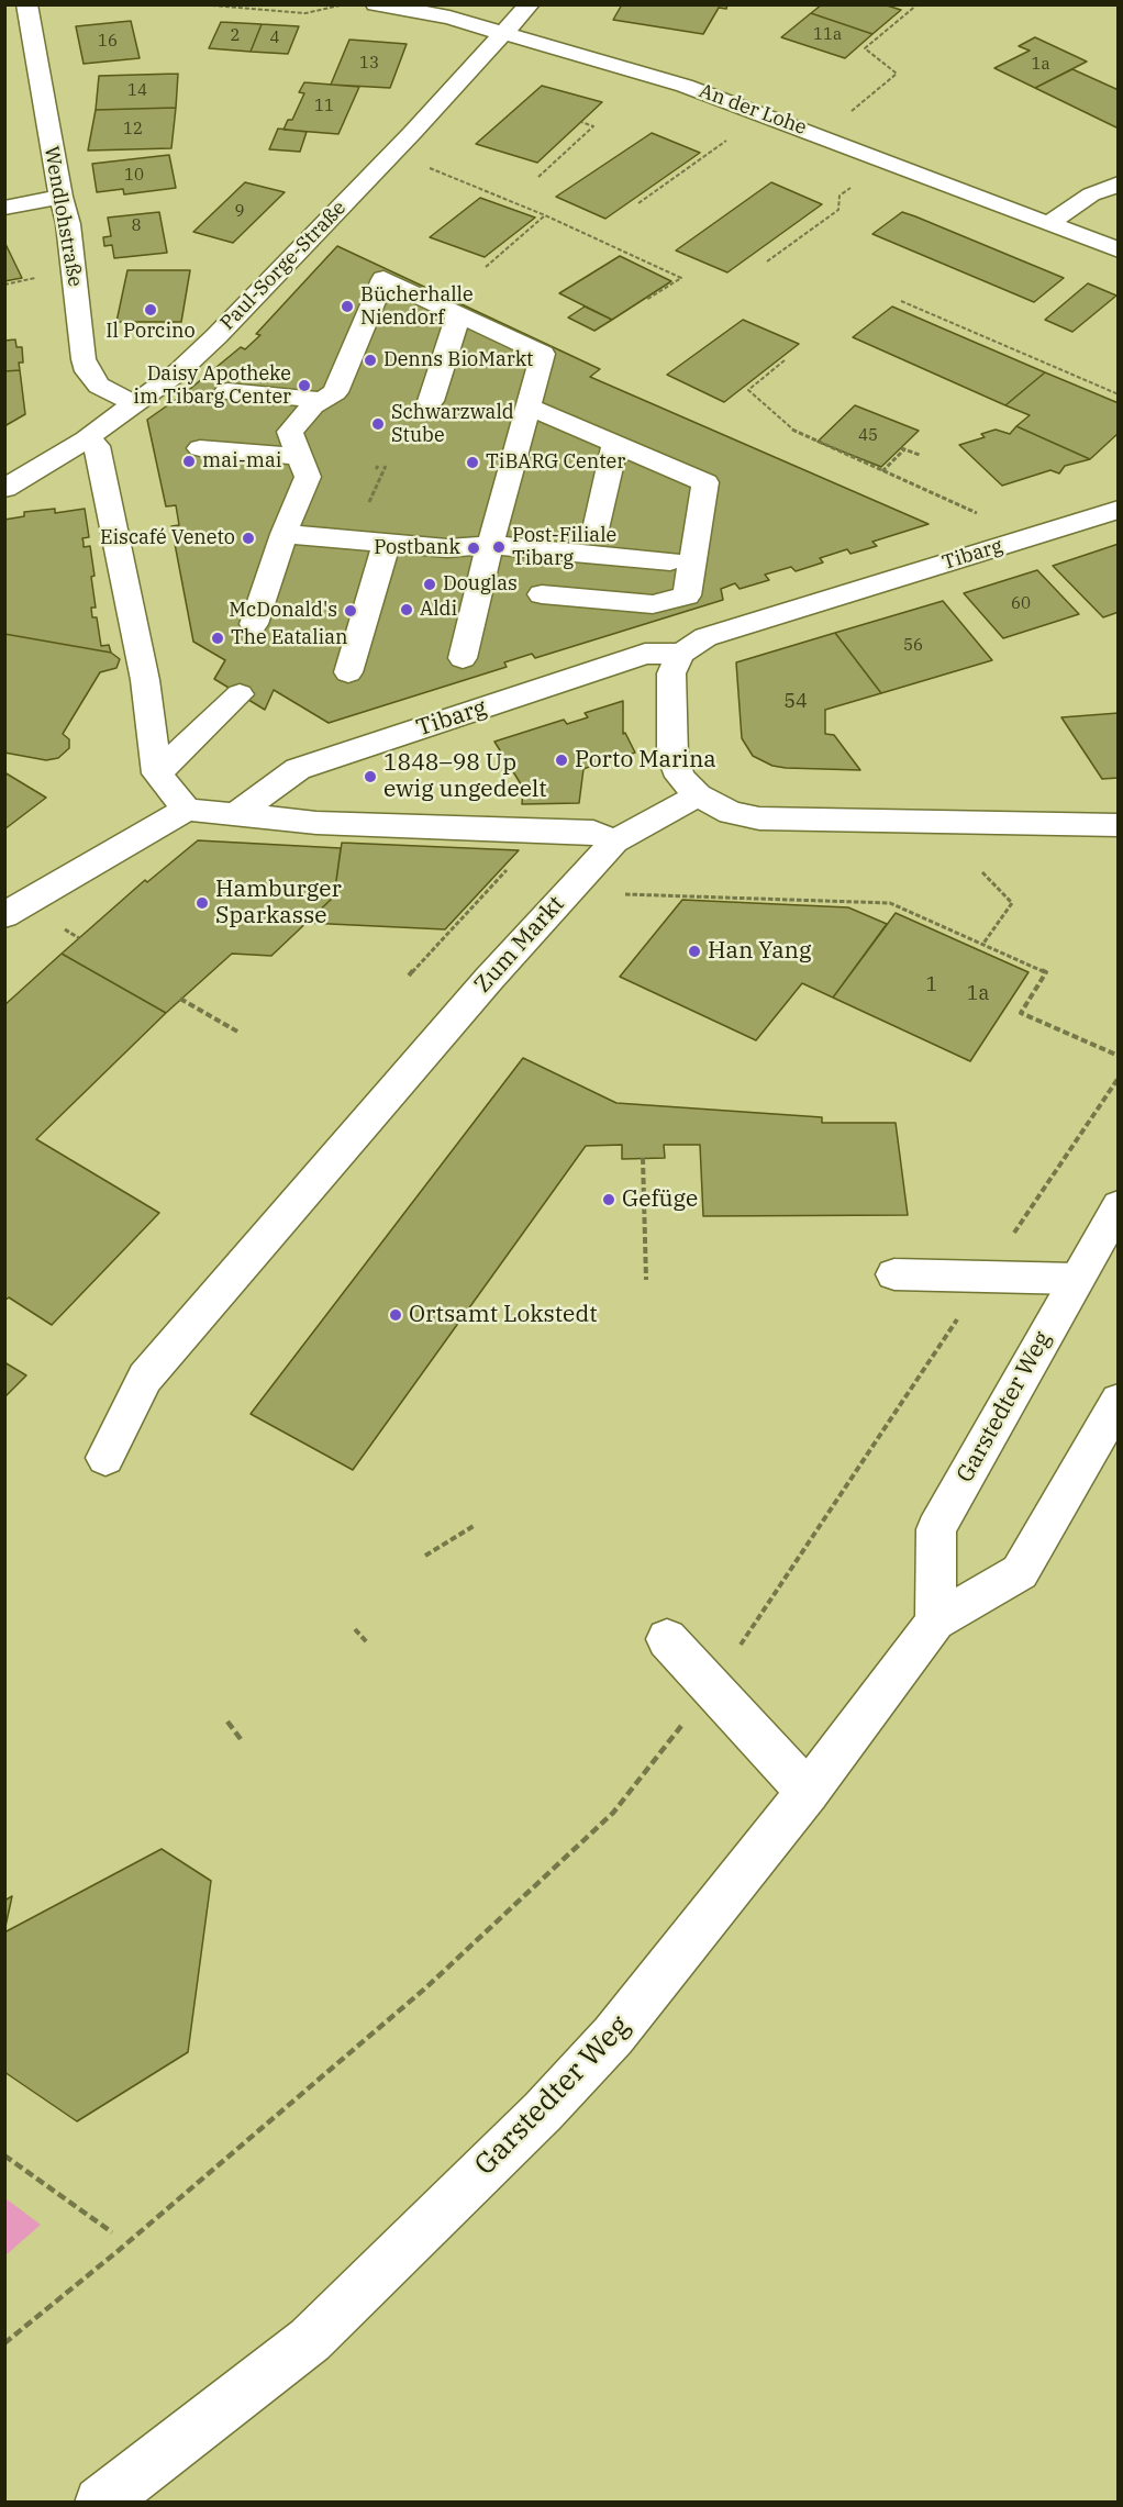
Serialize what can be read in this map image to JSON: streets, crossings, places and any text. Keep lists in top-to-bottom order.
{
  "streets": {
    "street": [
      "An der Lohe",
      "Wendlohstraße",
      "Paul-Sorge-Straße",
      "Tibarg",
      "Zum Markt",
      "Garstedter Weg"
    ]
  },
  "crossings": [
    ["An der Lohe", "Paul-Sorge-Straße"],
    ["Wendlohstraße", "Paul-Sorge-Straße"]
  ],
  "places": [
    "Bücherhalle Niendorf",
    "Il Porcino",
    "Denns BioMarkt",
    "Daisy Apotheke im Tibarg Center",
    "Schwarzwald Stube",
    "mai-mai",
    "TiBARG Center",
    "Eiscafé Veneto",
    "Post-Filiale Tibarg",
    "Postbank",
    "Douglas",
    "Aldi",
    "McDonald's",
    "The Eatalian",
    "Porto Marina",
    "1848–98 Up ewig ungedeelt",
    "Hamburger Sparkasse",
    "Han Yang",
    "Gefüge",
    "Ortsamt Lokstedt"
  ],
  "house_numbers": [
    "11a",
    "2",
    "4",
    "16",
    "13",
    "1a",
    "14",
    "11",
    "12",
    "10",
    "9",
    "8",
    "45",
    "60",
    "56",
    "54",
    "1",
    "1a"
  ]
}
